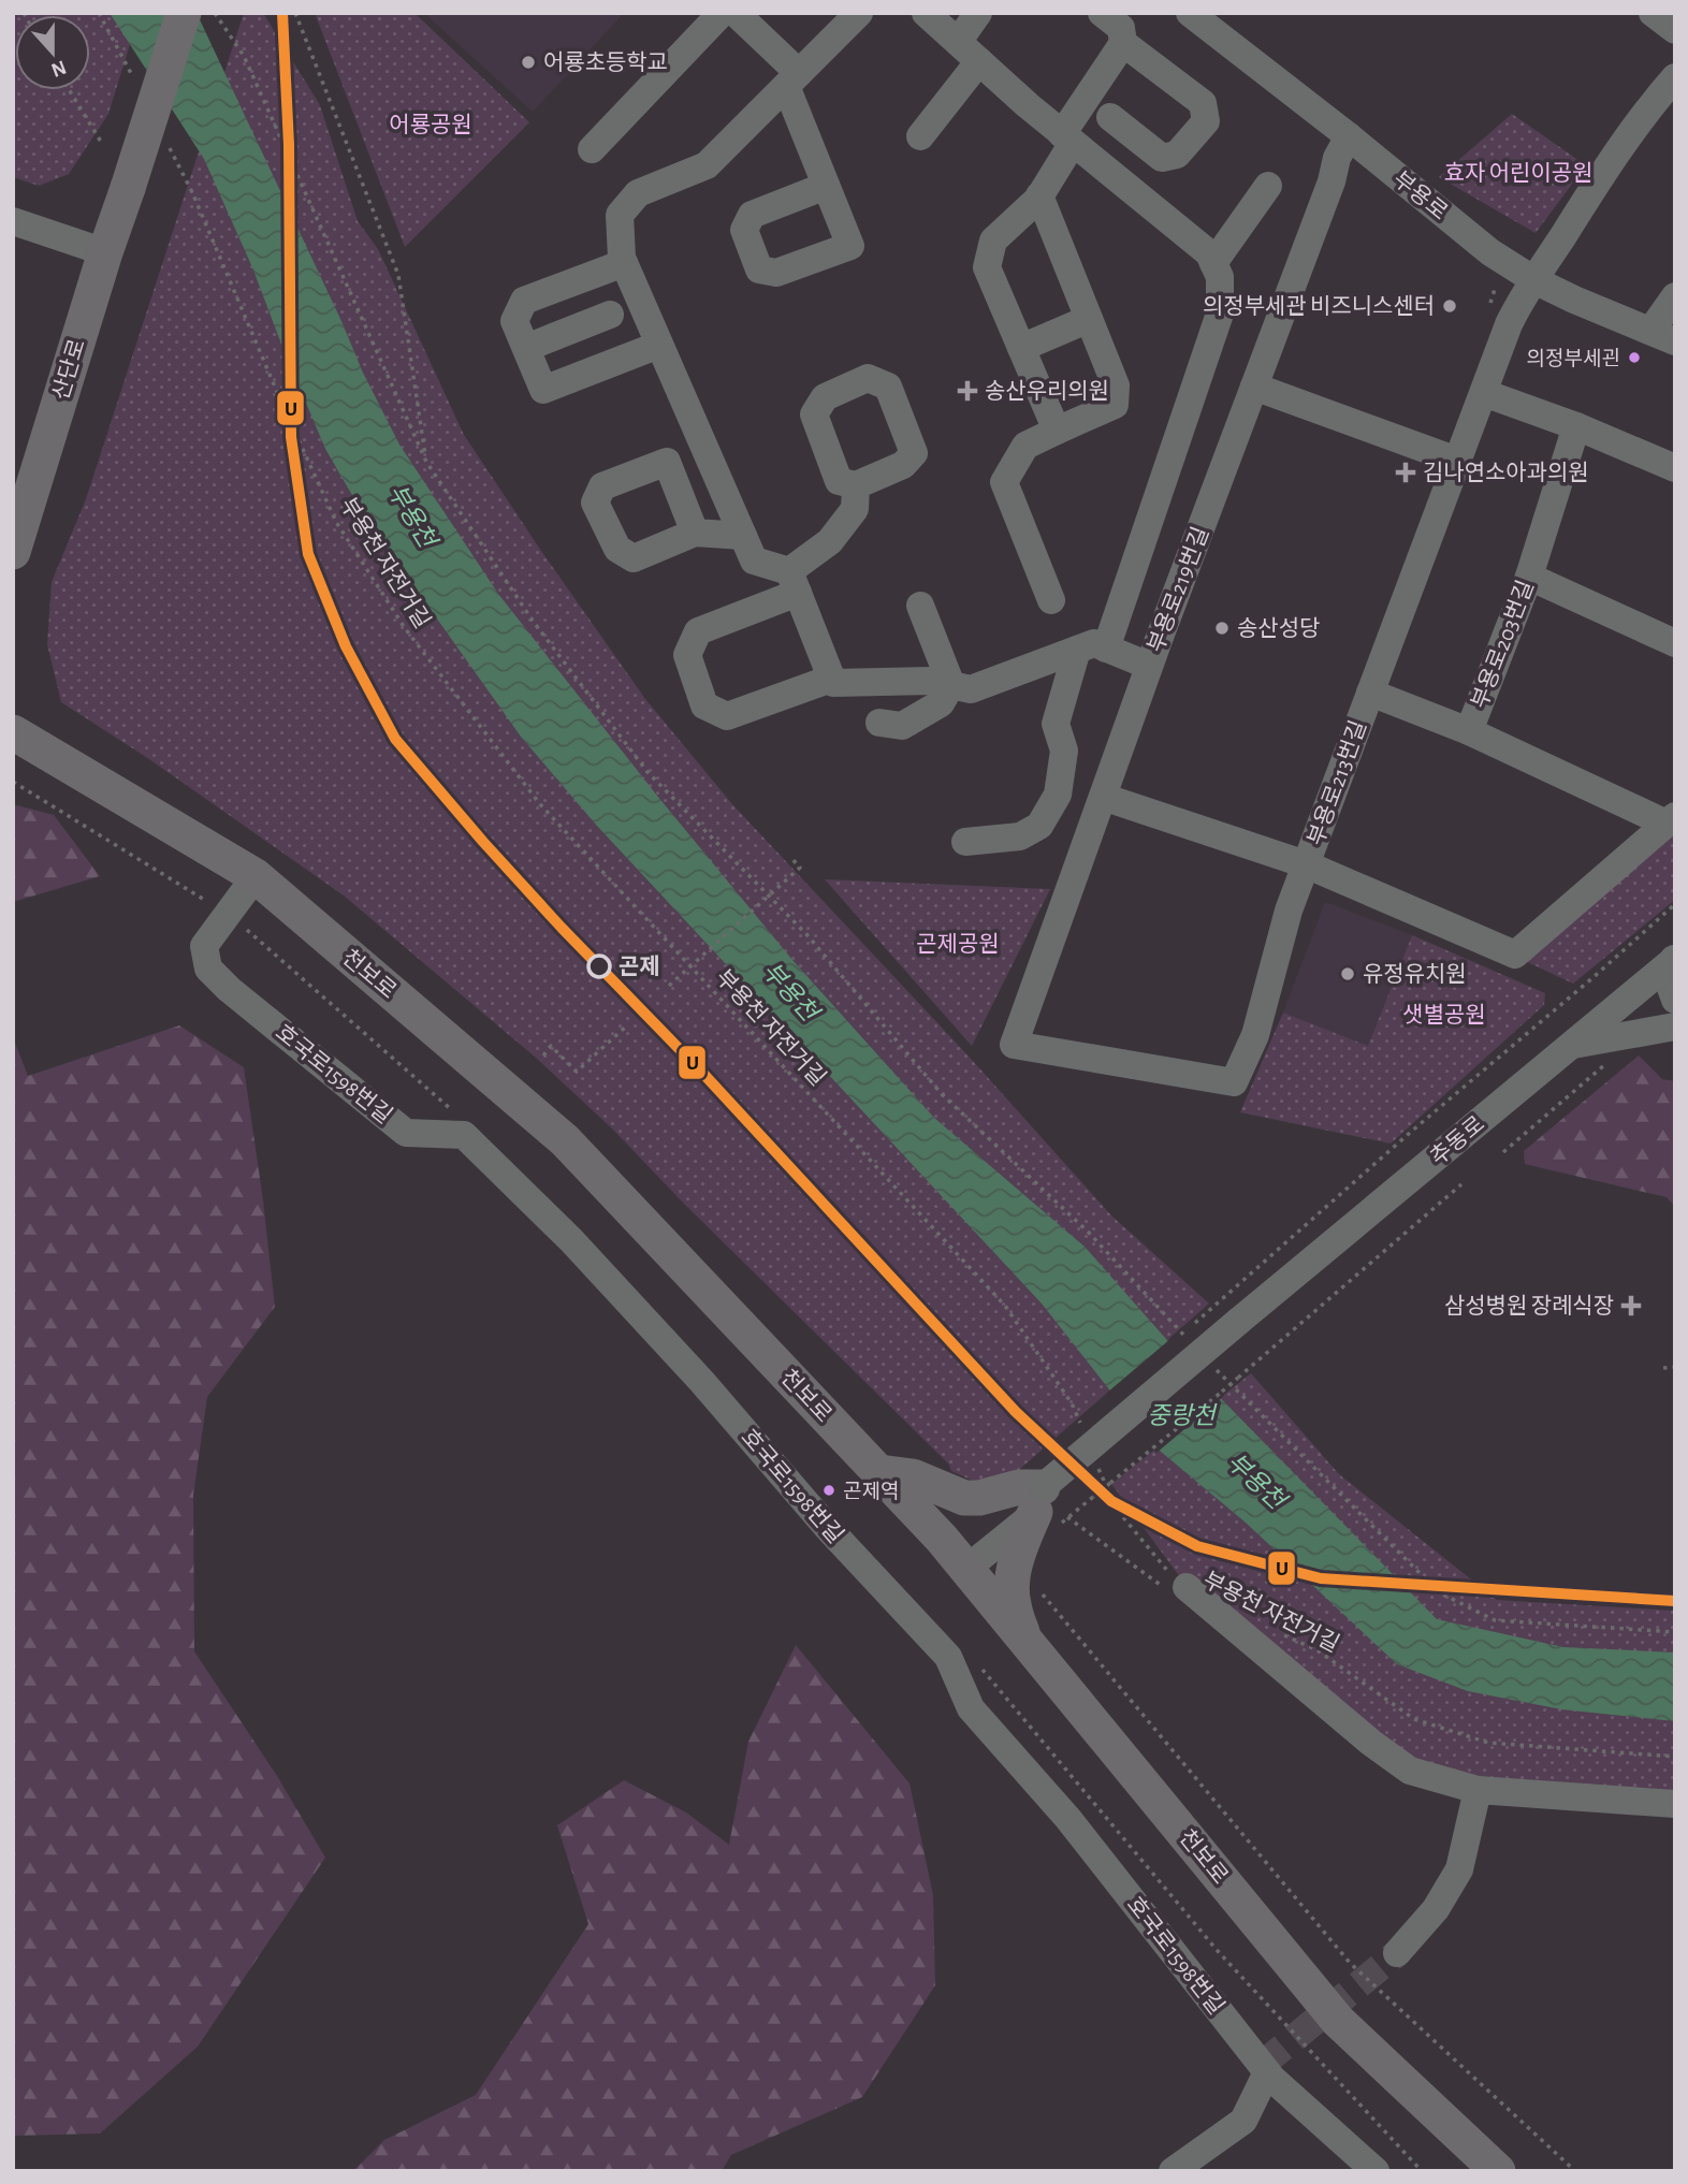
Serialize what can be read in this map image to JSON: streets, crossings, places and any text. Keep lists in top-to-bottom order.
{
  "streets": {
    "main road": ["산단로", "천보로"],
    "street": [
      "부용로",
      "부용로219번길",
      "부용로203번길",
      "부용로213번길",
      "호국로1598번길",
      "추동로"
    ],
    "path": ["부용천 자전거길"]
  },
  "crossings": [
    ["부용로", "부용로219번길"],
    ["부용로", "부용로213번길"],
    ["부용로219번길", "부용로213번길"],
    ["천보로", "호국로1598번길"]
  ],
  "water": ["부용천", "중랑천"],
  "parks": [
    "어룡공원",
    "효자 어린이공원",
    "곤제공원",
    "샛별공원"
  ],
  "places": {
    "other": [
      "어룡초등학교",
      "의정부세관 비즈니스센터",
      "의정부세괸",
      "송산성당",
      "곤제",
      "유정유치원",
      "곤제역"
    ],
    "health": ["송산우리의원", "김나연소아과의원", "삼성병원 장례식장"]
  },
  "lines": ["transit line U"],
  "north": "bottom"
}
